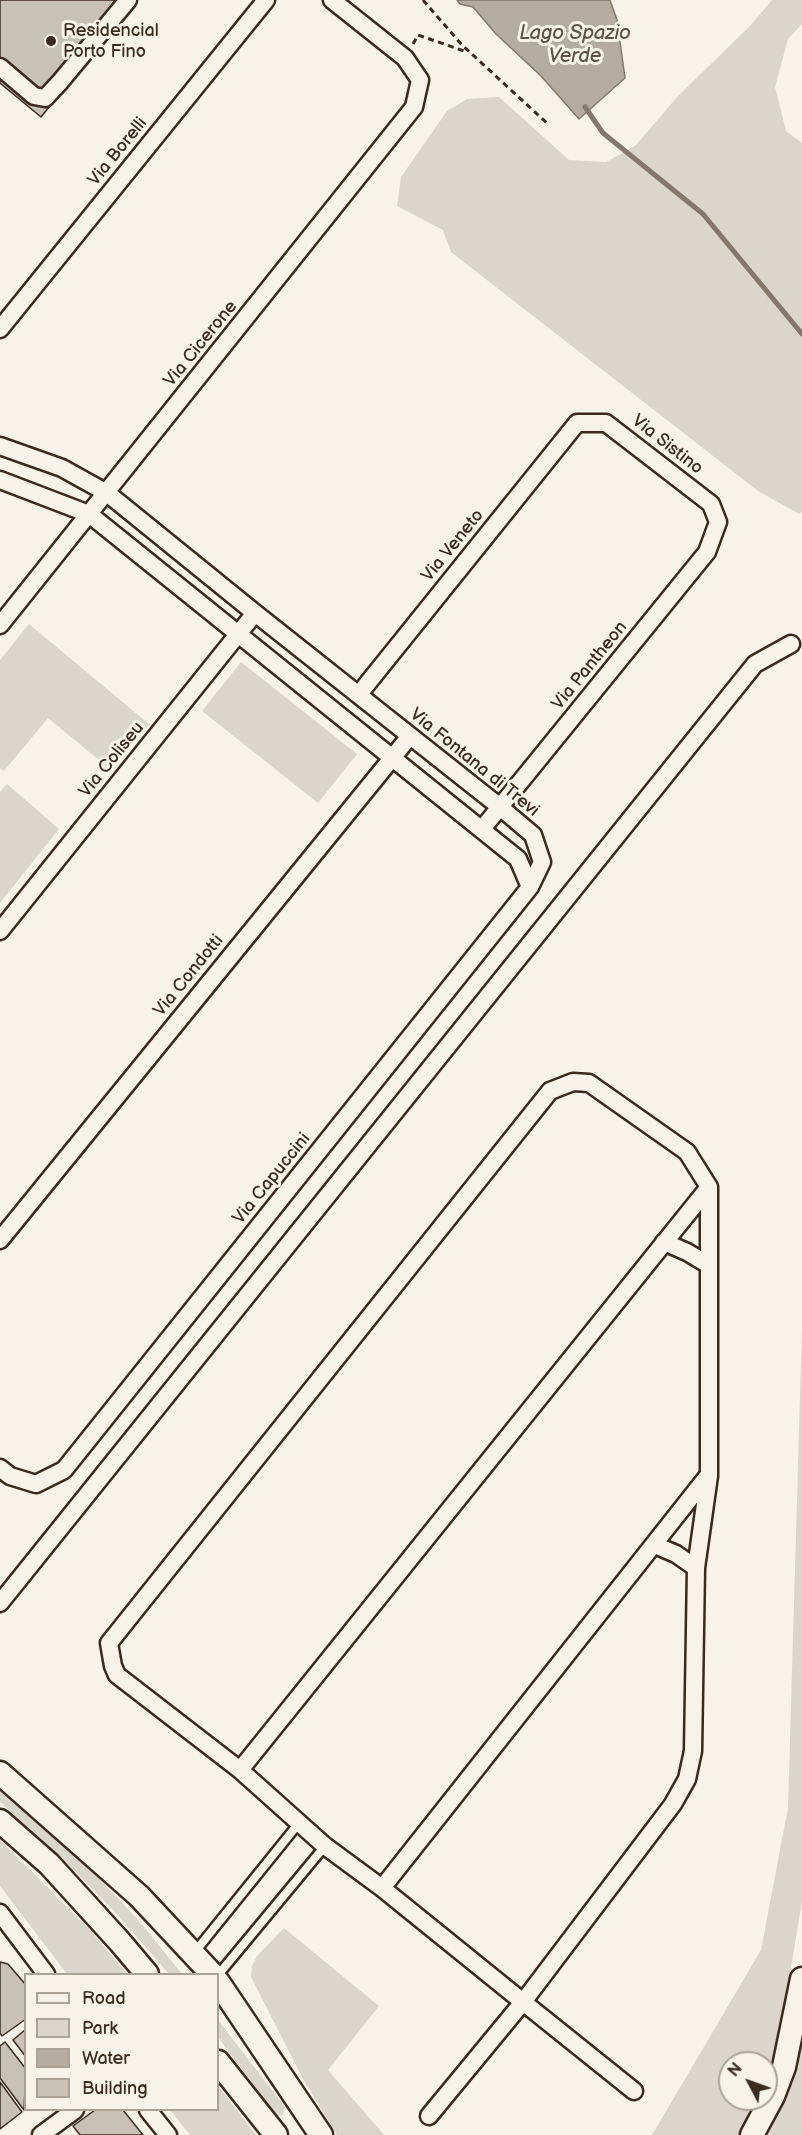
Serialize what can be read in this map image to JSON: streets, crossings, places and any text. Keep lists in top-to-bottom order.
{
  "streets": {
    "street": [
      "Via Borelli",
      "Via Cicerone",
      "Via Sistino",
      "Via Veneto",
      "Via Pantheon",
      "Via Coliseu",
      "Via Fontana di Trevi",
      "Via Condotti",
      "Via Capuccini"
    ]
  },
  "crossings": [
    ["Via Cicerone", "Via Fontana di Trevi"],
    ["Via Sistino", "Via Veneto"],
    ["Via Sistino", "Via Pantheon"],
    ["Via Veneto", "Via Fontana di Trevi"],
    ["Via Pantheon", "Via Fontana di Trevi"],
    ["Via Coliseu", "Via Fontana di Trevi"],
    ["Via Fontana di Trevi", "Via Condotti"],
    ["Via Fontana di Trevi", "Via Capuccini"]
  ],
  "water": ["Lago Spazio Verde"],
  "places": ["Residencial Porto Fino"],
  "legend": [
    "Road",
    "Park",
    "Water",
    "Building"
  ],
  "north": "top left"
}
